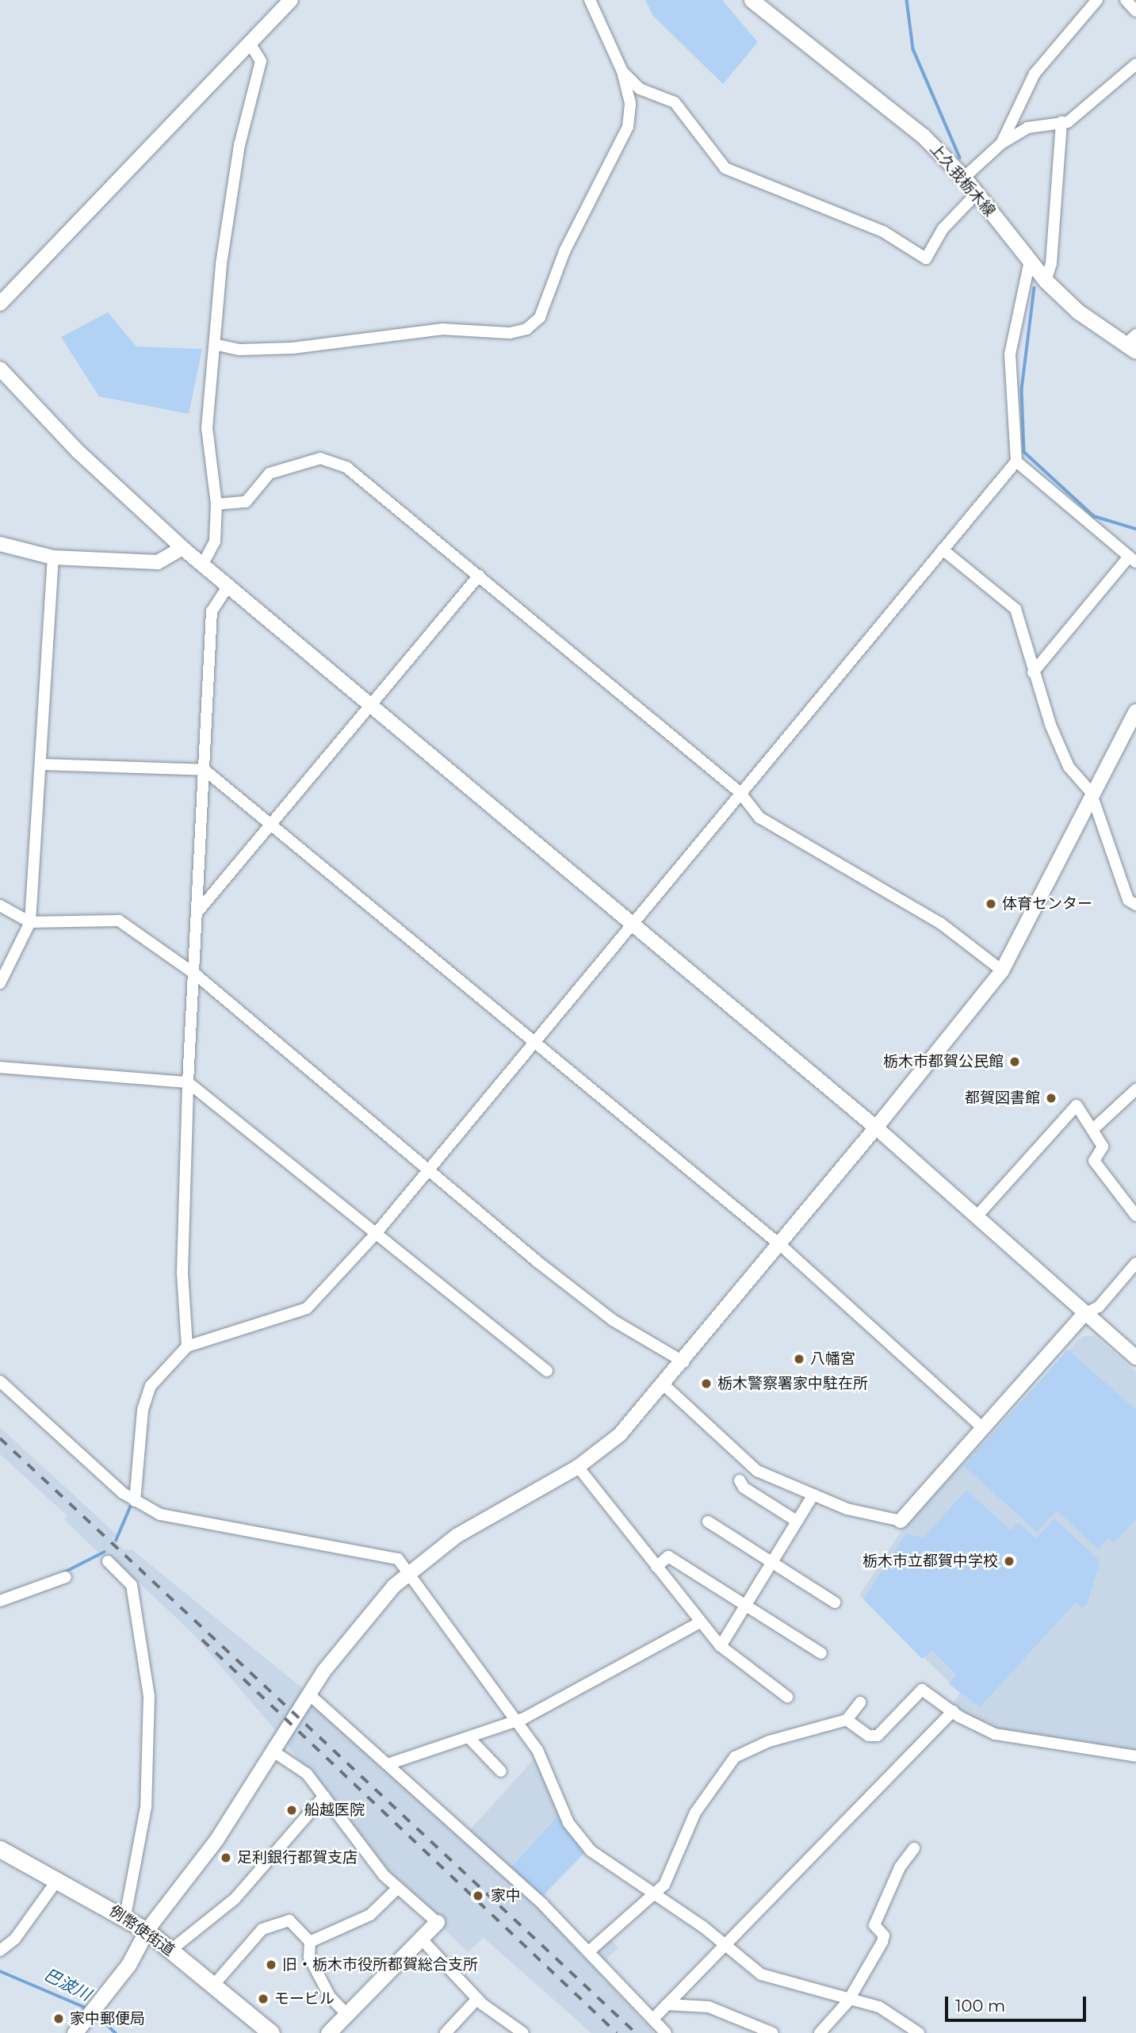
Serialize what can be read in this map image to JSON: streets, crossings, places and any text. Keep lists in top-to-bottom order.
{
  "streets": {
    "main road": ["上久我栃木線", "例幣使街道"]
  },
  "water": ["巴波川"],
  "places": [
    "体育センター",
    "栃木市都賀公民館",
    "都賀図書館",
    "八幡宮",
    "栃木警察署家中駐在所",
    "栃木市立都賀中学校",
    "船越医院",
    "足利銀行都賀支店",
    "家中",
    "旧・栃木市役所都賀総合支所",
    "モービル",
    "家中郵便局"
  ],
  "scale_bar": "100 m"
}
